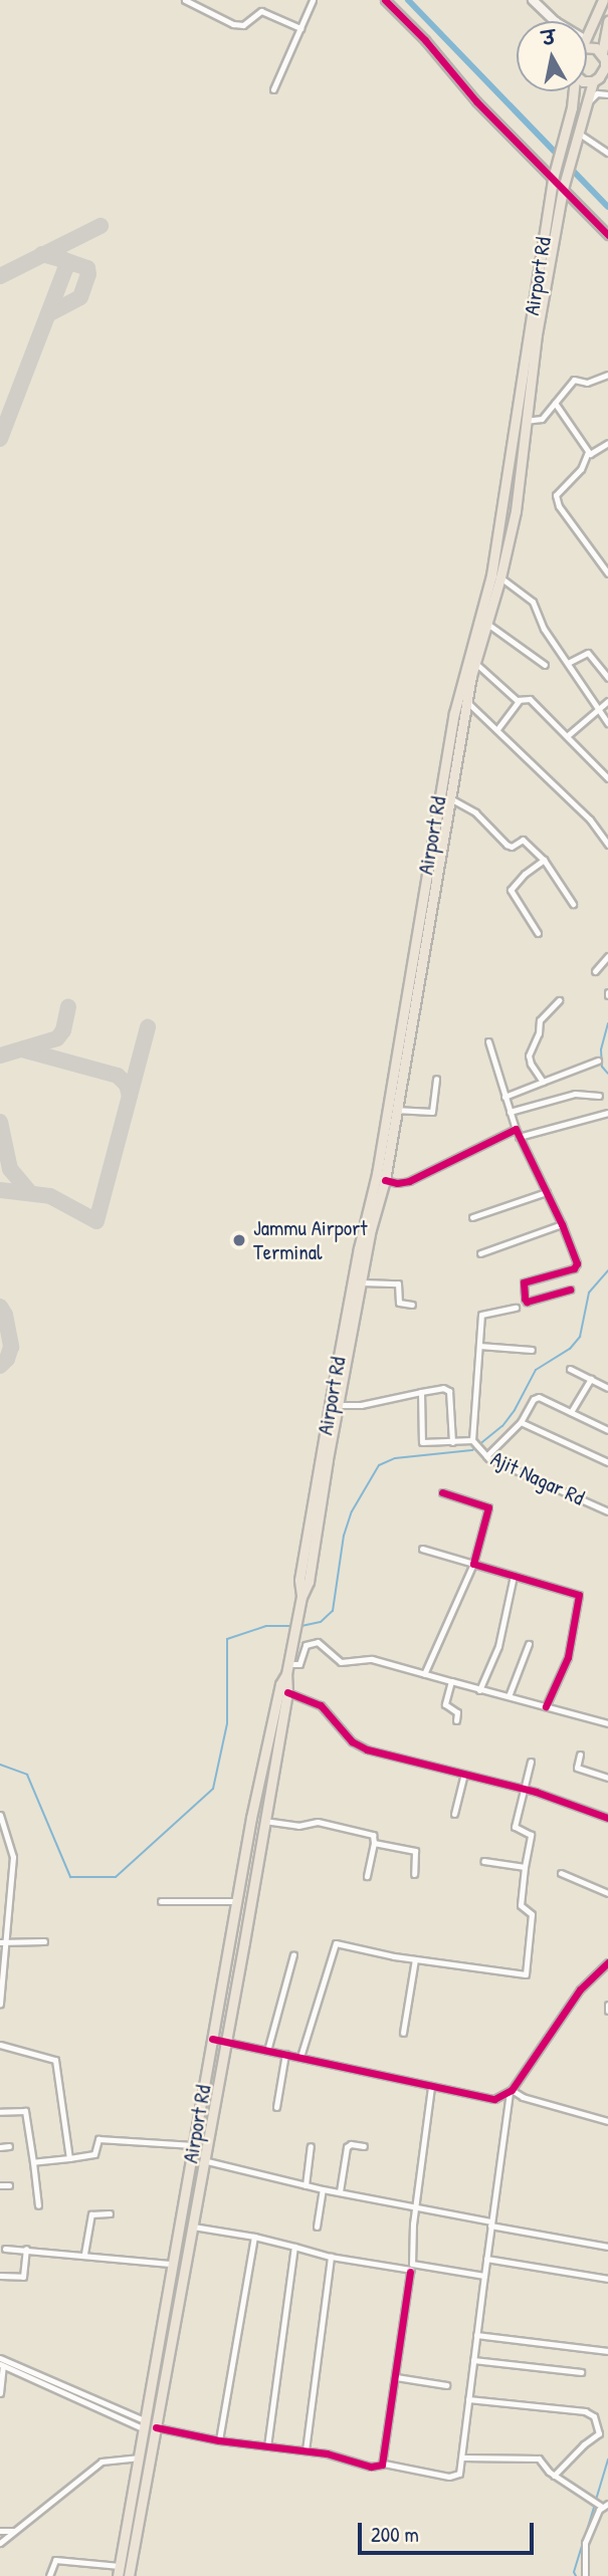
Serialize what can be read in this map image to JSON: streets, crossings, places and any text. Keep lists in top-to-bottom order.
{
  "streets": {
    "main road": ["Airport Rd"],
    "street": ["Ajit Nagar Rd"]
  },
  "places": ["Jammu Airport Terminal"],
  "scale_bar": "200 m",
  "north": "top"
}
